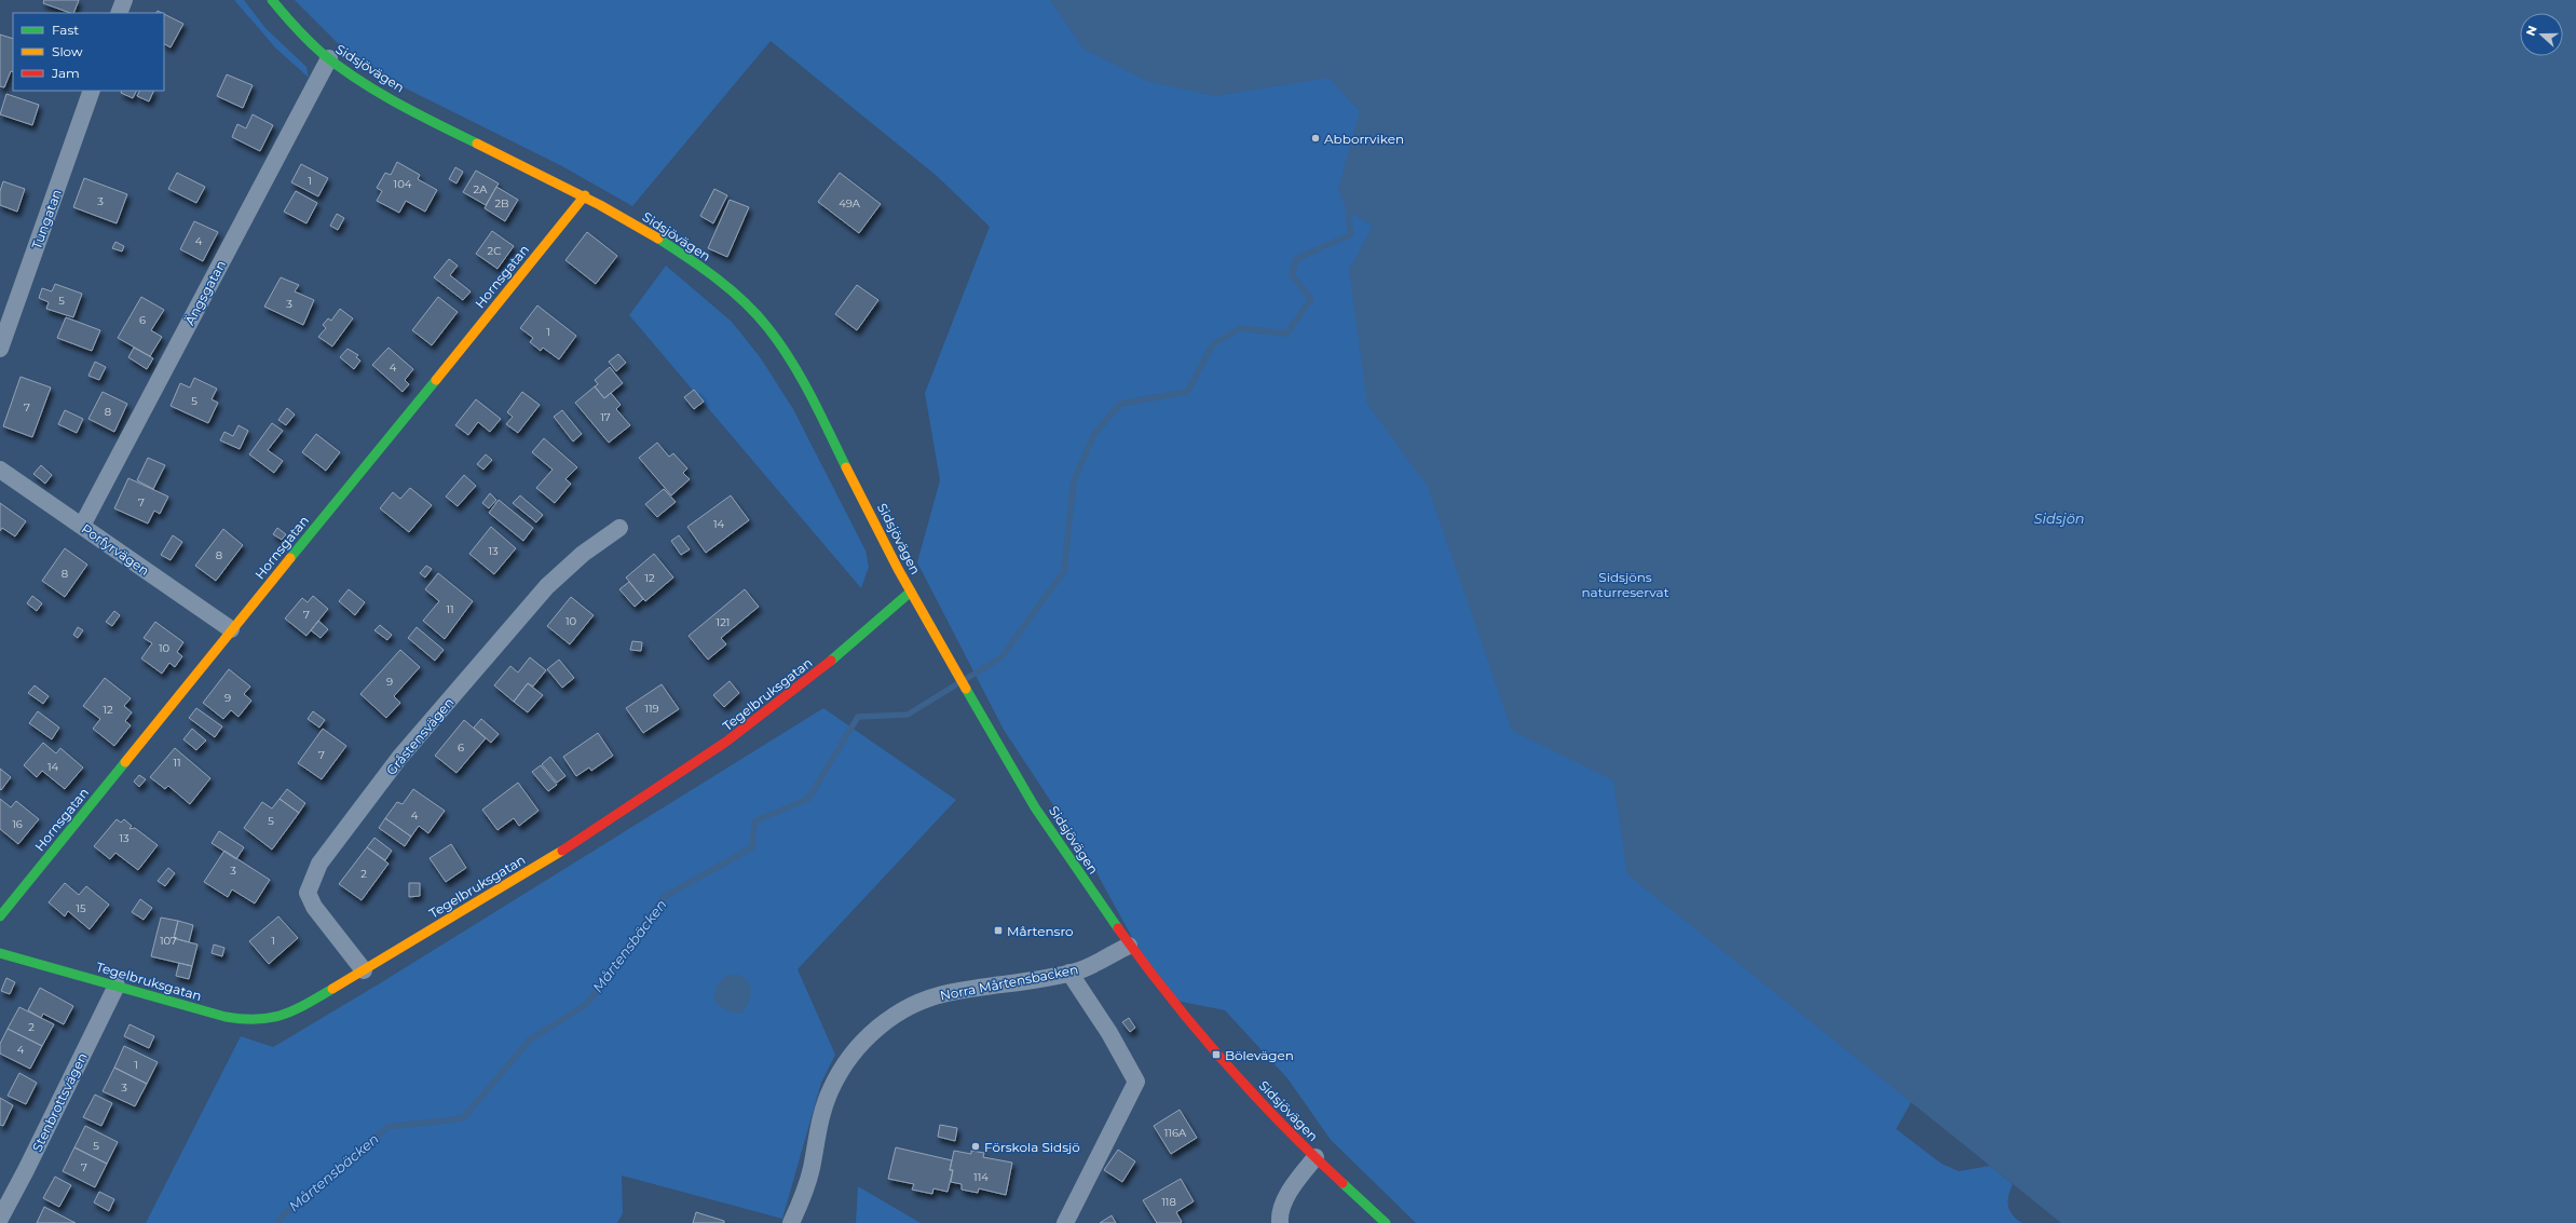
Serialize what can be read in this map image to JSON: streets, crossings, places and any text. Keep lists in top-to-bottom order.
{
  "streets": {
    "street": [
      "Sidsjövägen",
      "Tungatan",
      "Hornsgatan",
      "Ängsgatan",
      "Porfyrvägen",
      "Tegelbruksgatan",
      "Gråstensvägen",
      "Norra Mårtensbacken",
      "Stenbrottsvägen"
    ]
  },
  "crossings": [
    ["Sidsjövägen", "Hornsgatan"],
    ["Sidsjövägen", "Ängsgatan"],
    ["Sidsjövägen", "Tegelbruksgatan"],
    ["Sidsjövägen", "Norra Mårtensbacken"],
    ["Hornsgatan", "Porfyrvägen"],
    ["Ängsgatan", "Porfyrvägen"],
    ["Tegelbruksgatan", "Gråstensvägen"],
    ["Tegelbruksgatan", "Stenbrottsvägen"]
  ],
  "water": ["Sidsjön", "Mårtensbäcken"],
  "parks": ["Sidsjöns naturreservat"],
  "places": {
    "other": ["Abborrviken", "Förskola Sidsjö"],
    "transit": ["Mårtensro", "Bölevägen"]
  },
  "house_numbers": [
    "1",
    "104",
    "2A",
    "3",
    "2B",
    "49A",
    "4",
    "2C",
    "5",
    "3",
    "6",
    "1",
    "4",
    "5",
    "7",
    "8",
    "17",
    "7",
    "14",
    "13",
    "8",
    "8",
    "12",
    "11",
    "7",
    "10",
    "121",
    "10",
    "9",
    "9",
    "119",
    "12",
    "6",
    "7",
    "11",
    "14",
    "4",
    "5",
    "16",
    "13",
    "3",
    "2",
    "15",
    "107",
    "1",
    "2",
    "4",
    "1",
    "3",
    "116A",
    "5",
    "7",
    "114",
    "118"
  ],
  "legend": ["Fast", "Slow", "Jam"],
  "north": "left"
}
